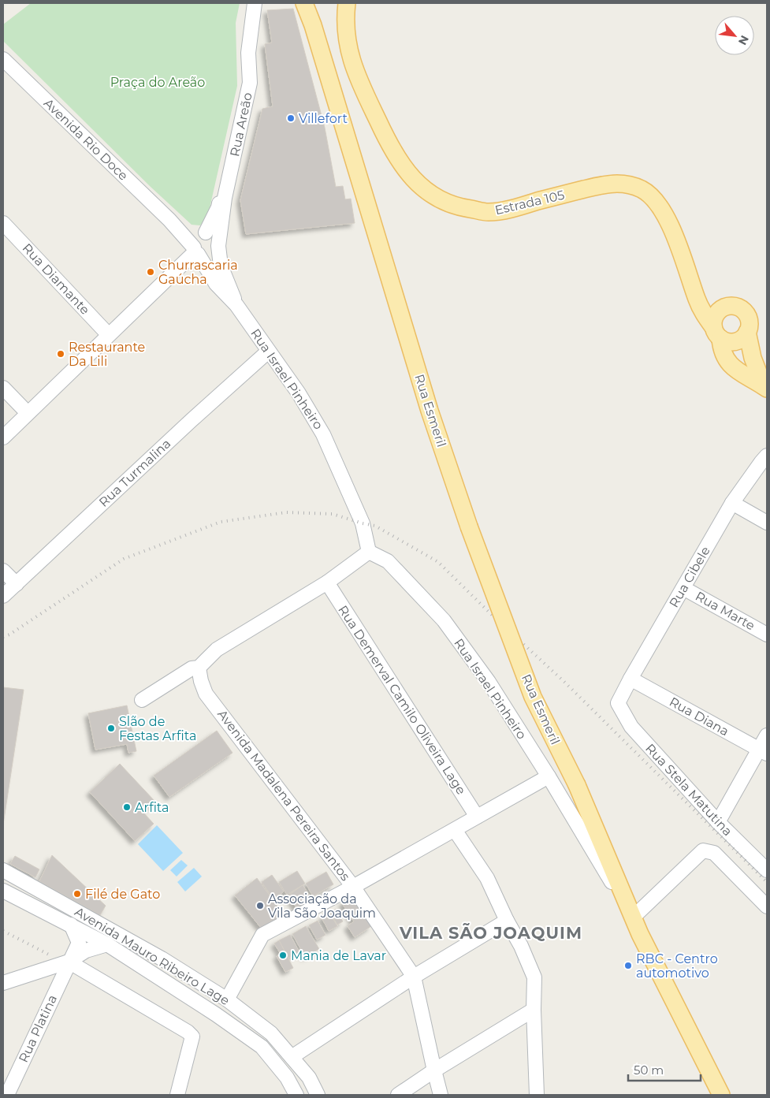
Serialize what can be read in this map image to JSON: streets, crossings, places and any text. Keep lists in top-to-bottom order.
{
  "streets": {
    "main road": ["Estrada 105", "Rua Israel Pinheiro", "Rua Esmeril"],
    "street": [
      "Rua Areão",
      "Avenida Rio Doce",
      "Rua Diamante",
      "Rua Turmalina",
      "Rua Cibele",
      "Rua Marte",
      "Rua Demerval Camilo Oliveira Lage",
      "Rua Diana",
      "Rua Stela Matutina",
      "Avenida Madalena Pereira Santos",
      "Avenida Mauro Ribeiro Lage",
      "Rua Platina"
    ]
  },
  "crossings": [
    ["Rua Areão", "Avenida Rio Doce"],
    ["Rua Areão", "Rua Israel Pinheiro"],
    ["Avenida Rio Doce", "Rua Israel Pinheiro"],
    ["Rua Israel Pinheiro", "Rua Esmeril"],
    ["Rua Israel Pinheiro", "Rua Turmalina"],
    ["Rua Cibele", "Rua Marte"],
    ["Rua Cibele", "Rua Diana"],
    ["Rua Cibele", "Rua Stela Matutina"],
    ["Avenida Mauro Ribeiro Lage", "Rua Platina"]
  ],
  "districts": ["VILA SÃO JOAQUIM"],
  "parks": ["Praça do Areão"],
  "places": [
    "Villefort",
    "Churrascaria Gaúcha",
    "Restaurante Da Lili",
    "Slão de Festas Arfita",
    "Arfita",
    "Filé de Gato",
    "Associação da Vila São Joaquim",
    "Mania de Lavar",
    "RBC - Centro automotivo"
  ],
  "scale_bar": "50 m",
  "north": "bottom right"
}
